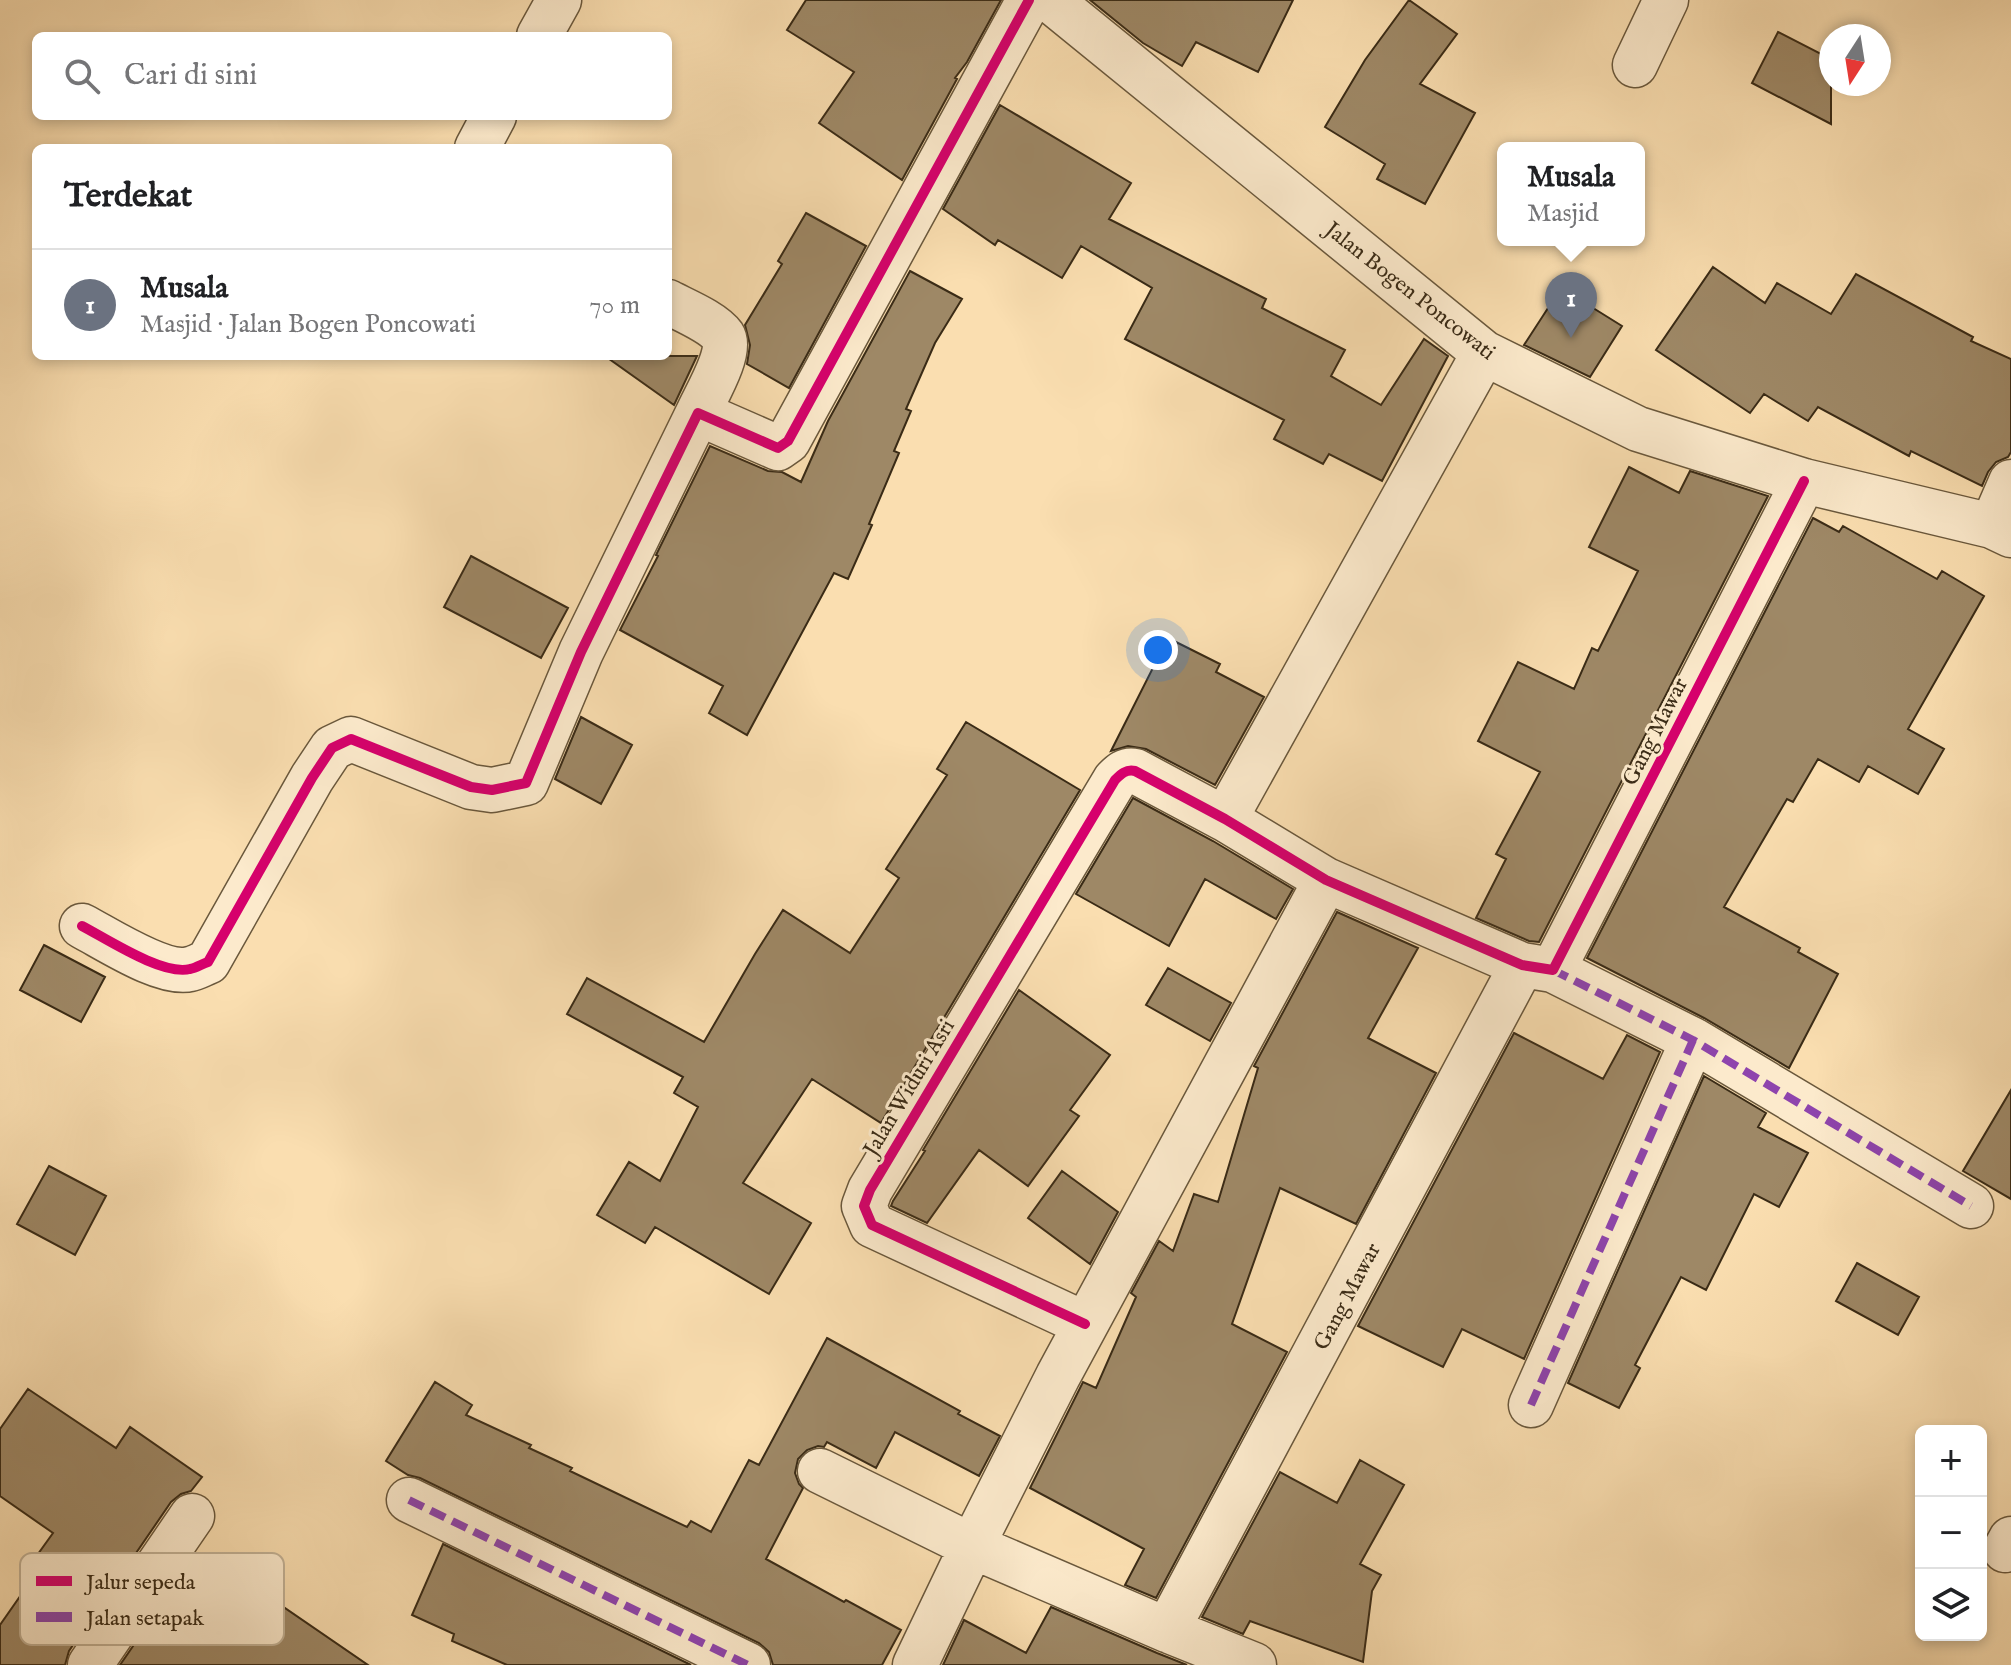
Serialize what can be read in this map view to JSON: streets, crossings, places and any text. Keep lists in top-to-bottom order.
{
  "streets": {
    "street": ["Jalan Bogen Poncowati", "Gang Mawar", "Jalan Widuri Asri"]
  },
  "crossings": [
    ["Jalan Bogen Poncowati", "Gang Mawar"]
  ],
  "legend": ["Jalur sepeda", "Jalan setapak"],
  "north": "bottom",
  "page": {
    "search": "Cari di sini",
    "popup": ["Musala", "Masjid"],
    "heading": "Terdekat",
    "list": [
      {
        "mark": "1",
        "name": "Musala",
        "note": "Masjid · Jalan Bogen Poncowati",
        "value": "70 m"
      }
    ],
    "pins": "1",
    "map_buttons": ["+", "−"]
  }
}
